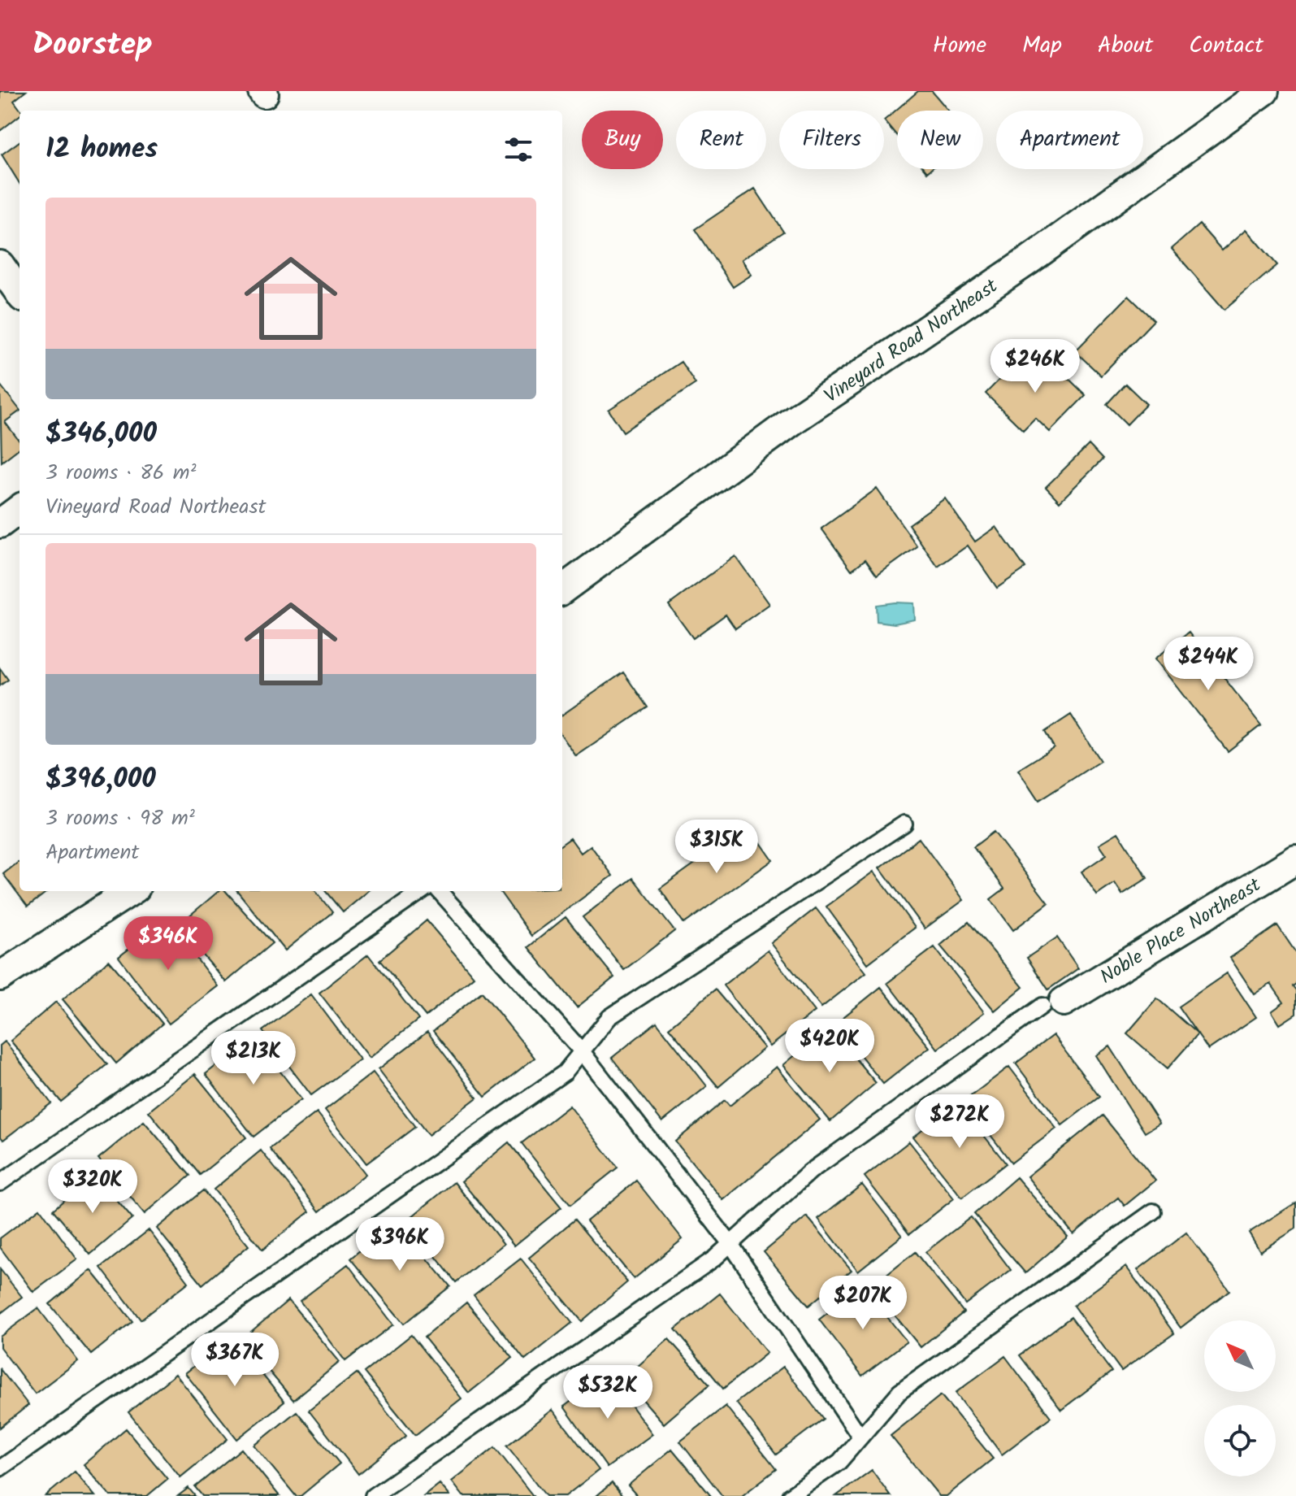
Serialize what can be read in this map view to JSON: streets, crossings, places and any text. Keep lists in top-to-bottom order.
{
  "streets": {
    "street": ["Vineyard Road Northeast", "Noble Place Northeast"]
  },
  "north": "top left",
  "page": {
    "header": "Doorstep",
    "nav": [
      "Home",
      "Map",
      "About",
      "Contact"
    ],
    "chip": [
      "Buy",
      "Rent",
      "Filters",
      "New",
      "Apartment"
    ],
    "heading": "12 homes",
    "list": [
      {
        "name": "$346,000",
        "note": "3 rooms · 86 m² · Vineyard Road Northeast"
      },
      {
        "name": "$396,000",
        "note": "3 rooms · 98 m² · Apartment"
      }
    ],
    "price": [
      "$246K",
      "$244K",
      "$315K",
      "$346K",
      "$420K",
      "$213K",
      "$272K",
      "$320K",
      "$396K",
      "$207K",
      "$367K",
      "$532K"
    ]
  }
}
